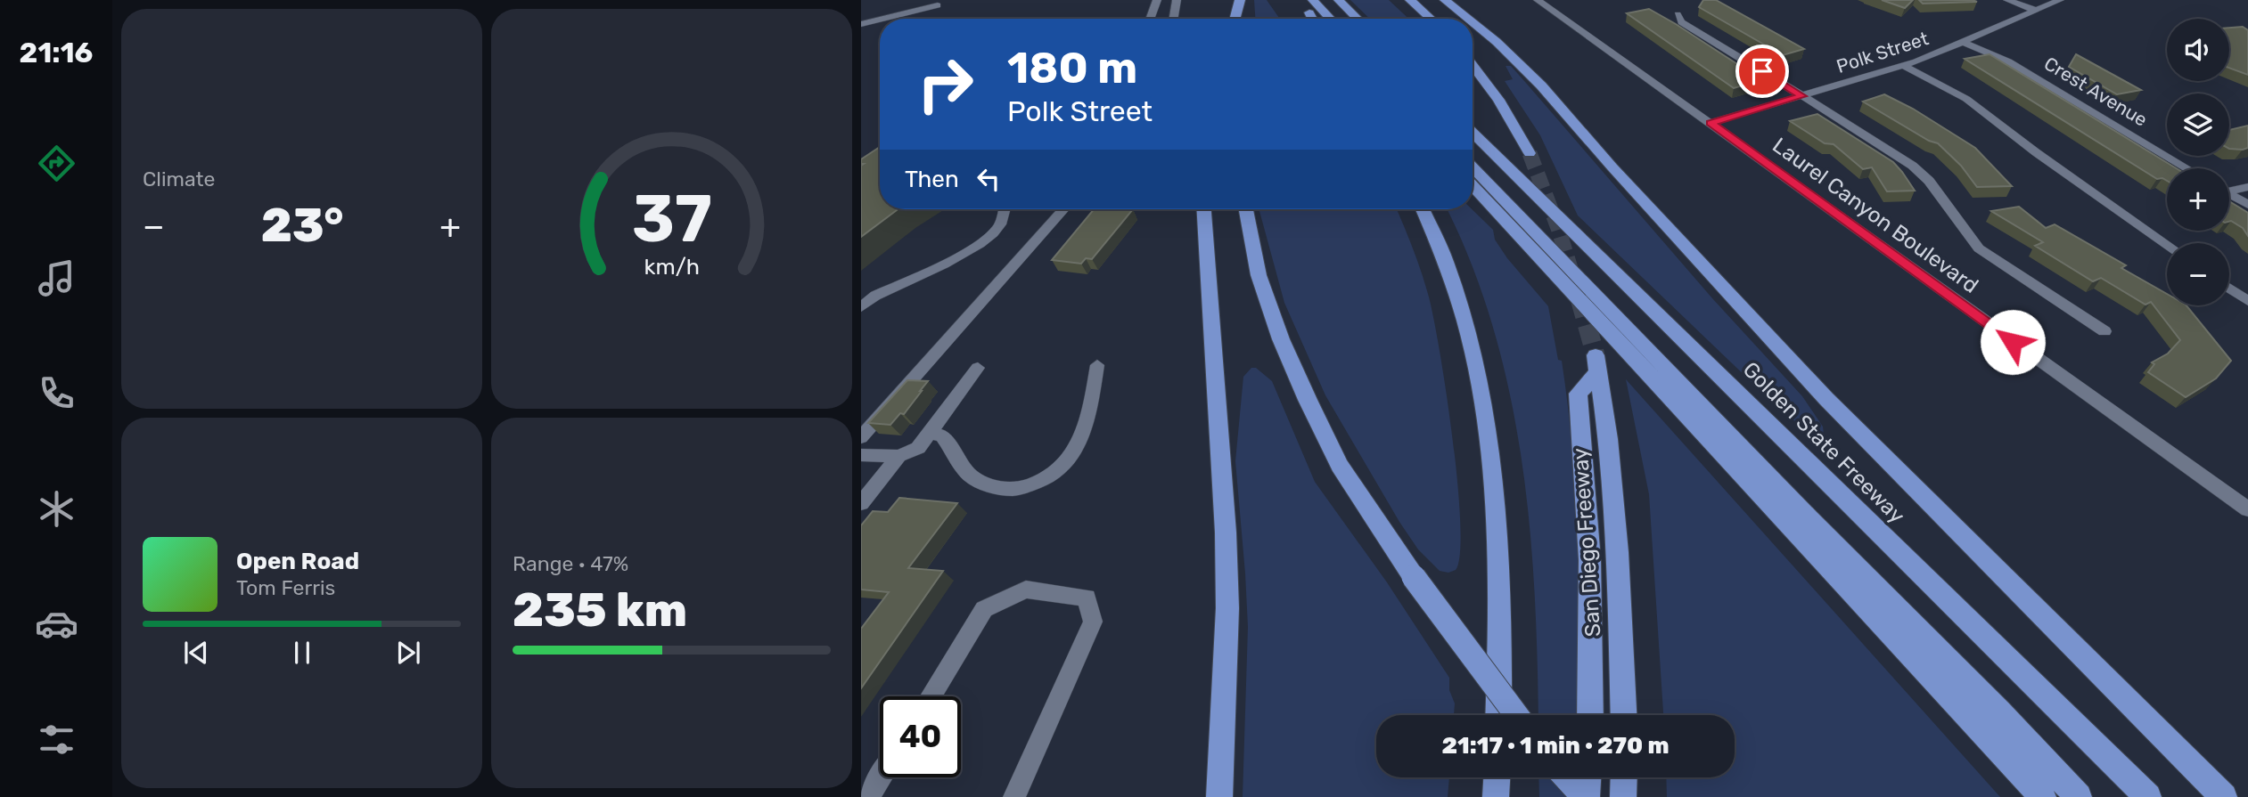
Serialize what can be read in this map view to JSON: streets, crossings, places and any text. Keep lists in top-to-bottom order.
{
  "streets": {
    "highway": ["Golden State Freeway", "San Diego Freeway"],
    "street": ["Polk Street", "Crest Avenue", "Laurel Canyon Boulevard"]
  },
  "crossings": [
    ["Polk Street", "Crest Avenue"],
    ["Polk Street", "Laurel Canyon Boulevard"]
  ],
  "page": {
    "tabs": "21:16",
    "tile": [
      "Climate",
      ["Range · 47%", "235 km"]
    ],
    "map_buttons": ["+", "−"],
    "turn": ["180 m", "Polk Street"],
    "then": "Then",
    "heat": ["−", "23°", "+"],
    "song": ["Open Road", "Tom Ferris"],
    "limit": "40",
    "trip": "21:17 · 1 min · 270 m",
    "gauge": ["37", "km/h"]
  }
}
